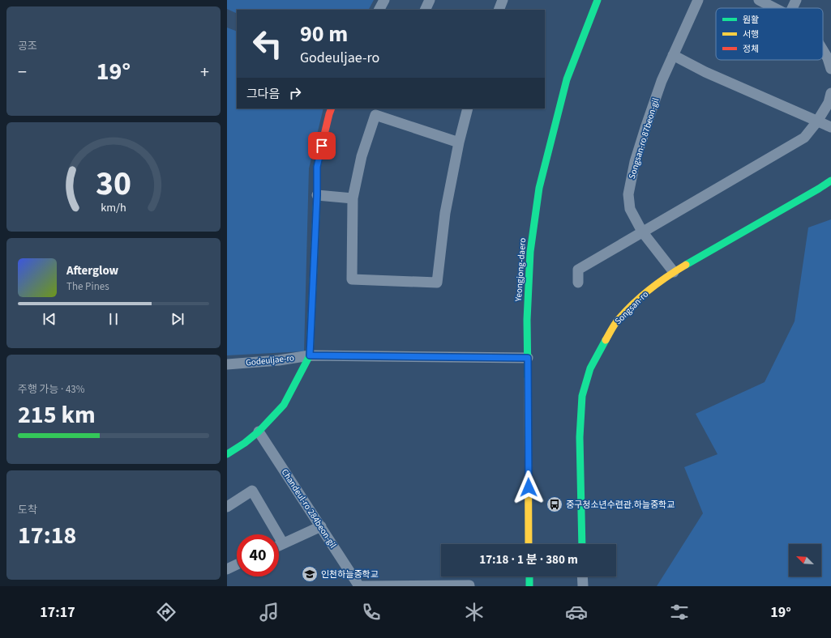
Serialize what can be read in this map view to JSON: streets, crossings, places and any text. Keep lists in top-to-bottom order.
{
  "streets": {
    "street": [
      "Songsan-ro 87beon-gil",
      "Yeongjong-daero",
      "Songsan-ro",
      "Godeuljae-ro",
      "Chandeul-ro 284beon-gil"
    ]
  },
  "crossings": [
    ["Songsan-ro 87beon-gil", "Songsan-ro"],
    ["Yeongjong-daero", "Godeuljae-ro"]
  ],
  "places": {
    "bus stop": ["중구청소년수련관.하늘중학교"],
    "school or university": ["인천하늘중학교"]
  },
  "legend": ["원활", "서행", "정체"],
  "north": "top left",
  "page": {
    "tile": [
      "공조",
      ["주행 가능 · 43%", "215 km"],
      ["도착", "17:18"]
    ],
    "turn": ["90 m", "Godeuljae-ro"],
    "heat": ["−", "19°", "+"],
    "then": "그다음",
    "song": ["Afterglow", "The Pines"],
    "limit": "40",
    "trip": "17:18 · 1 분 · 380 m",
    "tabs": ["17:17", "19°"],
    "gauge": ["30", "km/h"]
  }
}
